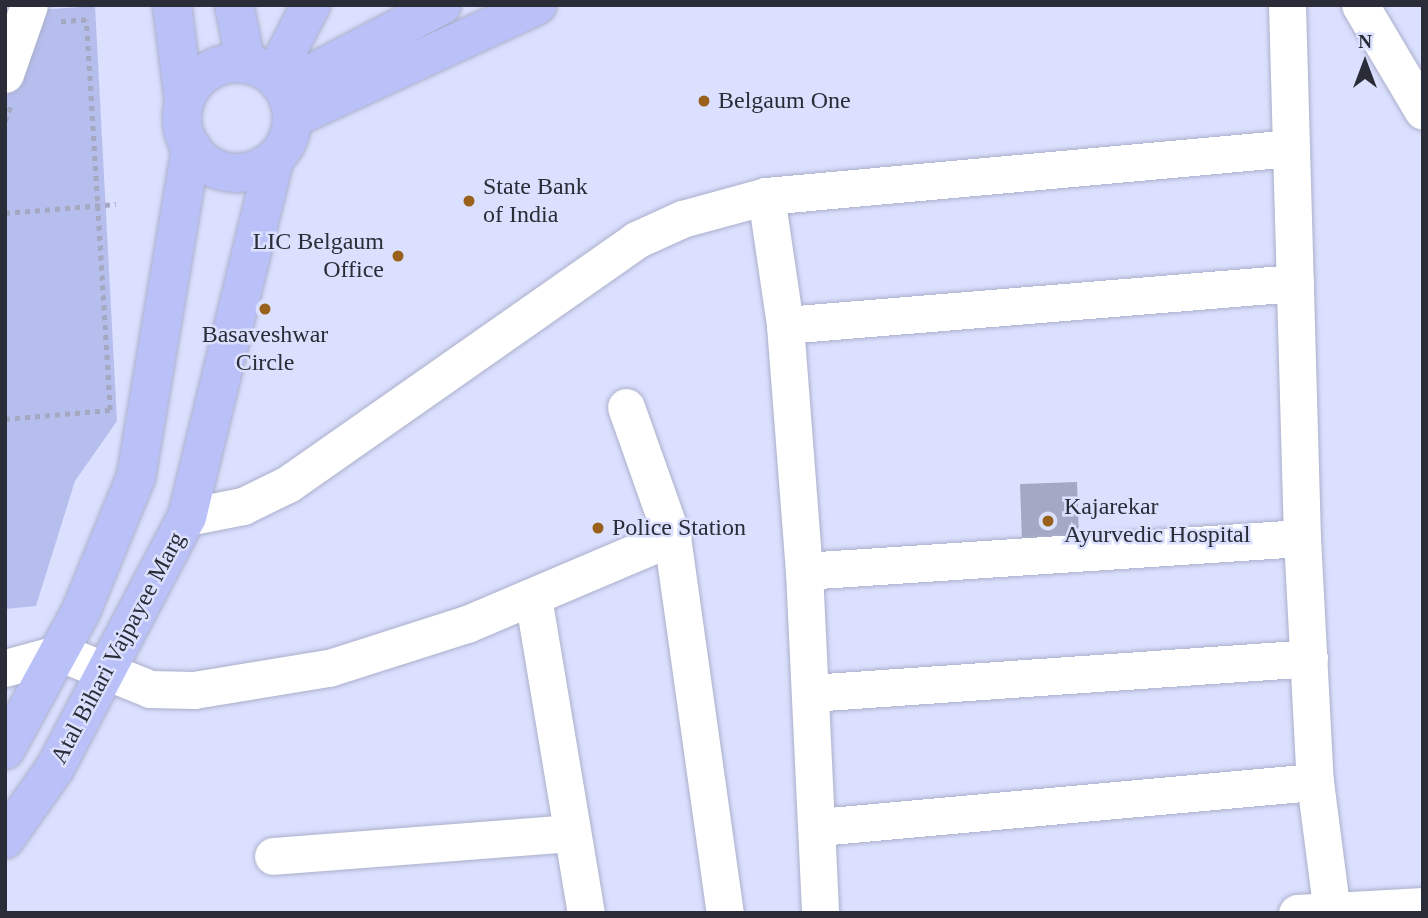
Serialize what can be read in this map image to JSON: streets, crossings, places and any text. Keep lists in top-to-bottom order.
{
  "streets": {
    "main road": ["Atal Bihari Vajpayee Marg"]
  },
  "places": [
    "Belgaum One",
    "State Bank of India",
    "LIC Belgaum Office",
    "Basaveshwar Circle",
    "Kajarekar Ayurvedic Hospital",
    "Police Station"
  ],
  "north": "top"
}
